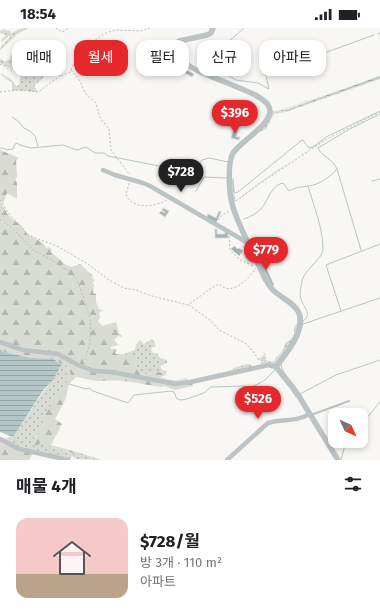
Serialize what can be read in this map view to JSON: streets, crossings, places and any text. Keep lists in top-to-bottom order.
{
  "north": "bottom right",
  "page": {
    "status": "18:54",
    "chip": [
      "매매",
      "월세",
      "필터",
      "신규",
      "아파트"
    ],
    "price": [
      "$396",
      "$728",
      "$779",
      "$526"
    ],
    "heading": "매물 4개",
    "list": [
      {
        "name": "$728/월",
        "note": "방 3개 · 110 m² · 아파트"
      }
    ]
  }
}
